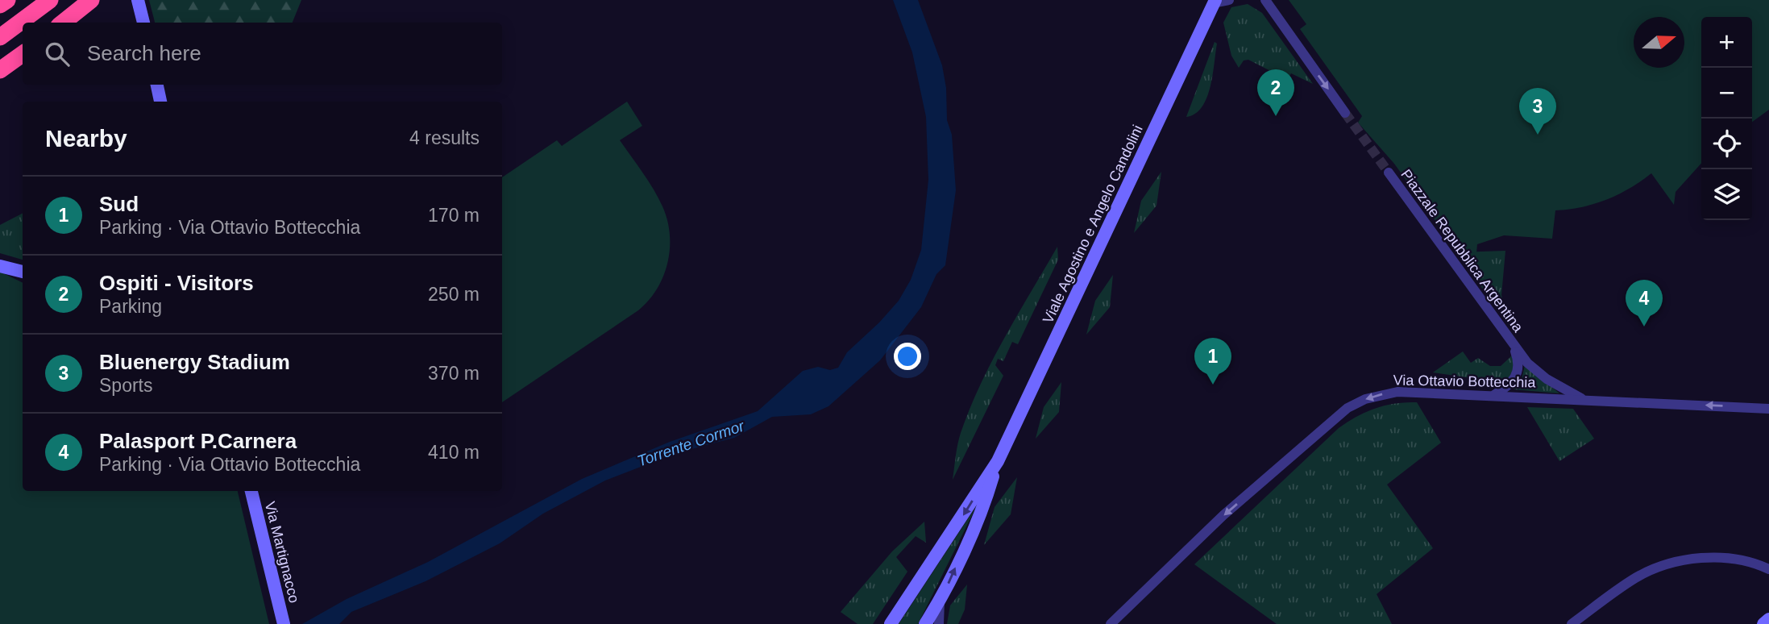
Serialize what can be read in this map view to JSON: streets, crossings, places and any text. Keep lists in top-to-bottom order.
{
  "streets": {
    "street": [
      "Viale Agostino e Angelo Candolini",
      "Piazzale Repubblica Argentina",
      "Via Ottavio Bottecchia",
      "Via Martignacco"
    ]
  },
  "crossings": [
    ["Piazzale Repubblica Argentina", "Via Ottavio Bottecchia"]
  ],
  "one_way": ["Via Ottavio Bottecchia"],
  "water": ["Torrente Cormor"],
  "north": "right",
  "page": {
    "map_buttons": ["+", "−"],
    "search": "Search here",
    "pins": [
      "2",
      "3",
      "4",
      "1"
    ],
    "heading": ["Nearby", "4 results"],
    "list": [
      {
        "mark": "1",
        "name": "Sud",
        "note": "Parking · Via Ottavio Bottecchia",
        "value": "170 m"
      },
      {
        "mark": "2",
        "name": "Ospiti - Visitors",
        "note": "Parking",
        "value": "250 m"
      },
      {
        "mark": "3",
        "name": "Bluenergy Stadium",
        "note": "Sports",
        "value": "370 m"
      },
      {
        "mark": "4",
        "name": "Palasport P.Carnera",
        "note": "Parking · Via Ottavio Bottecchia",
        "value": "410 m"
      }
    ]
  }
}
